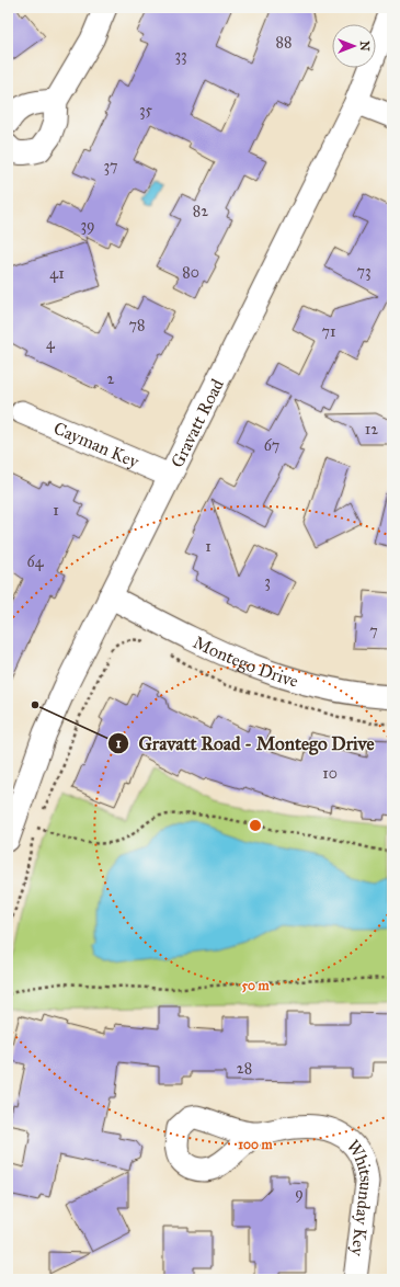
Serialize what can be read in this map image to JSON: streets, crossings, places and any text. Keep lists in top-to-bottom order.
{
  "streets": {
    "street": [
      "Gravatt Road",
      "Cayman Key",
      "Montego Drive",
      "Whitsunday Key"
    ]
  },
  "crossings": [
    ["Gravatt Road", "Cayman Key"],
    ["Gravatt Road", "Montego Drive"]
  ],
  "places": ["Gravatt Road - Montego Drive"],
  "house_numbers": [
    "88",
    "33",
    "35",
    "37",
    "82",
    "39",
    "73",
    "80",
    "41",
    "78",
    "71",
    "4",
    "2",
    "12",
    "67",
    "1",
    "1",
    "64",
    "3",
    "7",
    "10",
    "28",
    "9"
  ],
  "north": "right",
  "rings": ["50 m", "100 m"]
}
